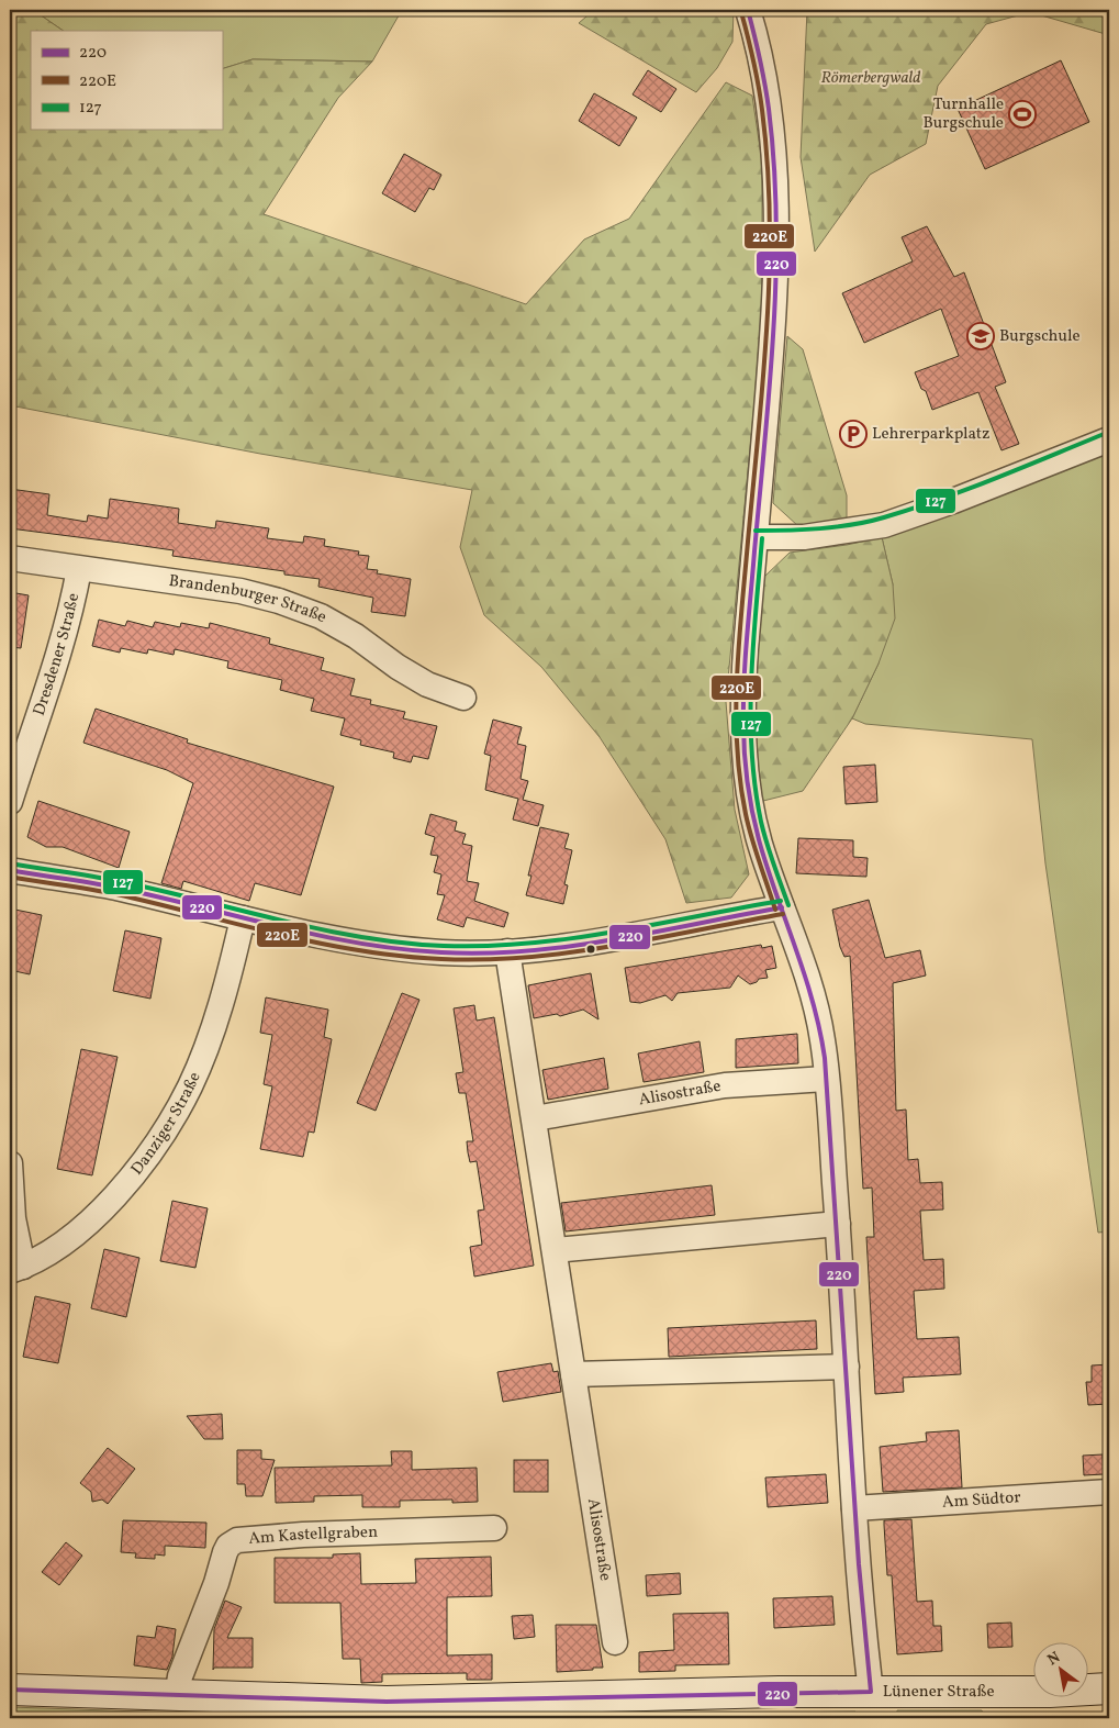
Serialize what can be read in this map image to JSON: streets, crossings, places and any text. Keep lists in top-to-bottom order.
{
  "streets": {
    "main road": ["Lünener Straße"],
    "street": [
      "Brandenburger Straße",
      "Dresdener Straße",
      "Alisostraße",
      "Danziger Straße",
      "Am Südtor",
      "Am Kastellgraben"
    ]
  },
  "crossings": [
    ["Brandenburger Straße", "Dresdener Straße"],
    ["Am Kastellgraben", "Lünener Straße"]
  ],
  "parks": ["Römerbergwald"],
  "places": {
    "sports": ["Turnhalle Burgschule"],
    "school or university": ["Burgschule"],
    "parking": ["Lehrerparkplatz"]
  },
  "lines": ["transit line 220", "transit line 220E", "transit line 127"],
  "legend": ["220", "220E", "127"],
  "north": "top left"
}
